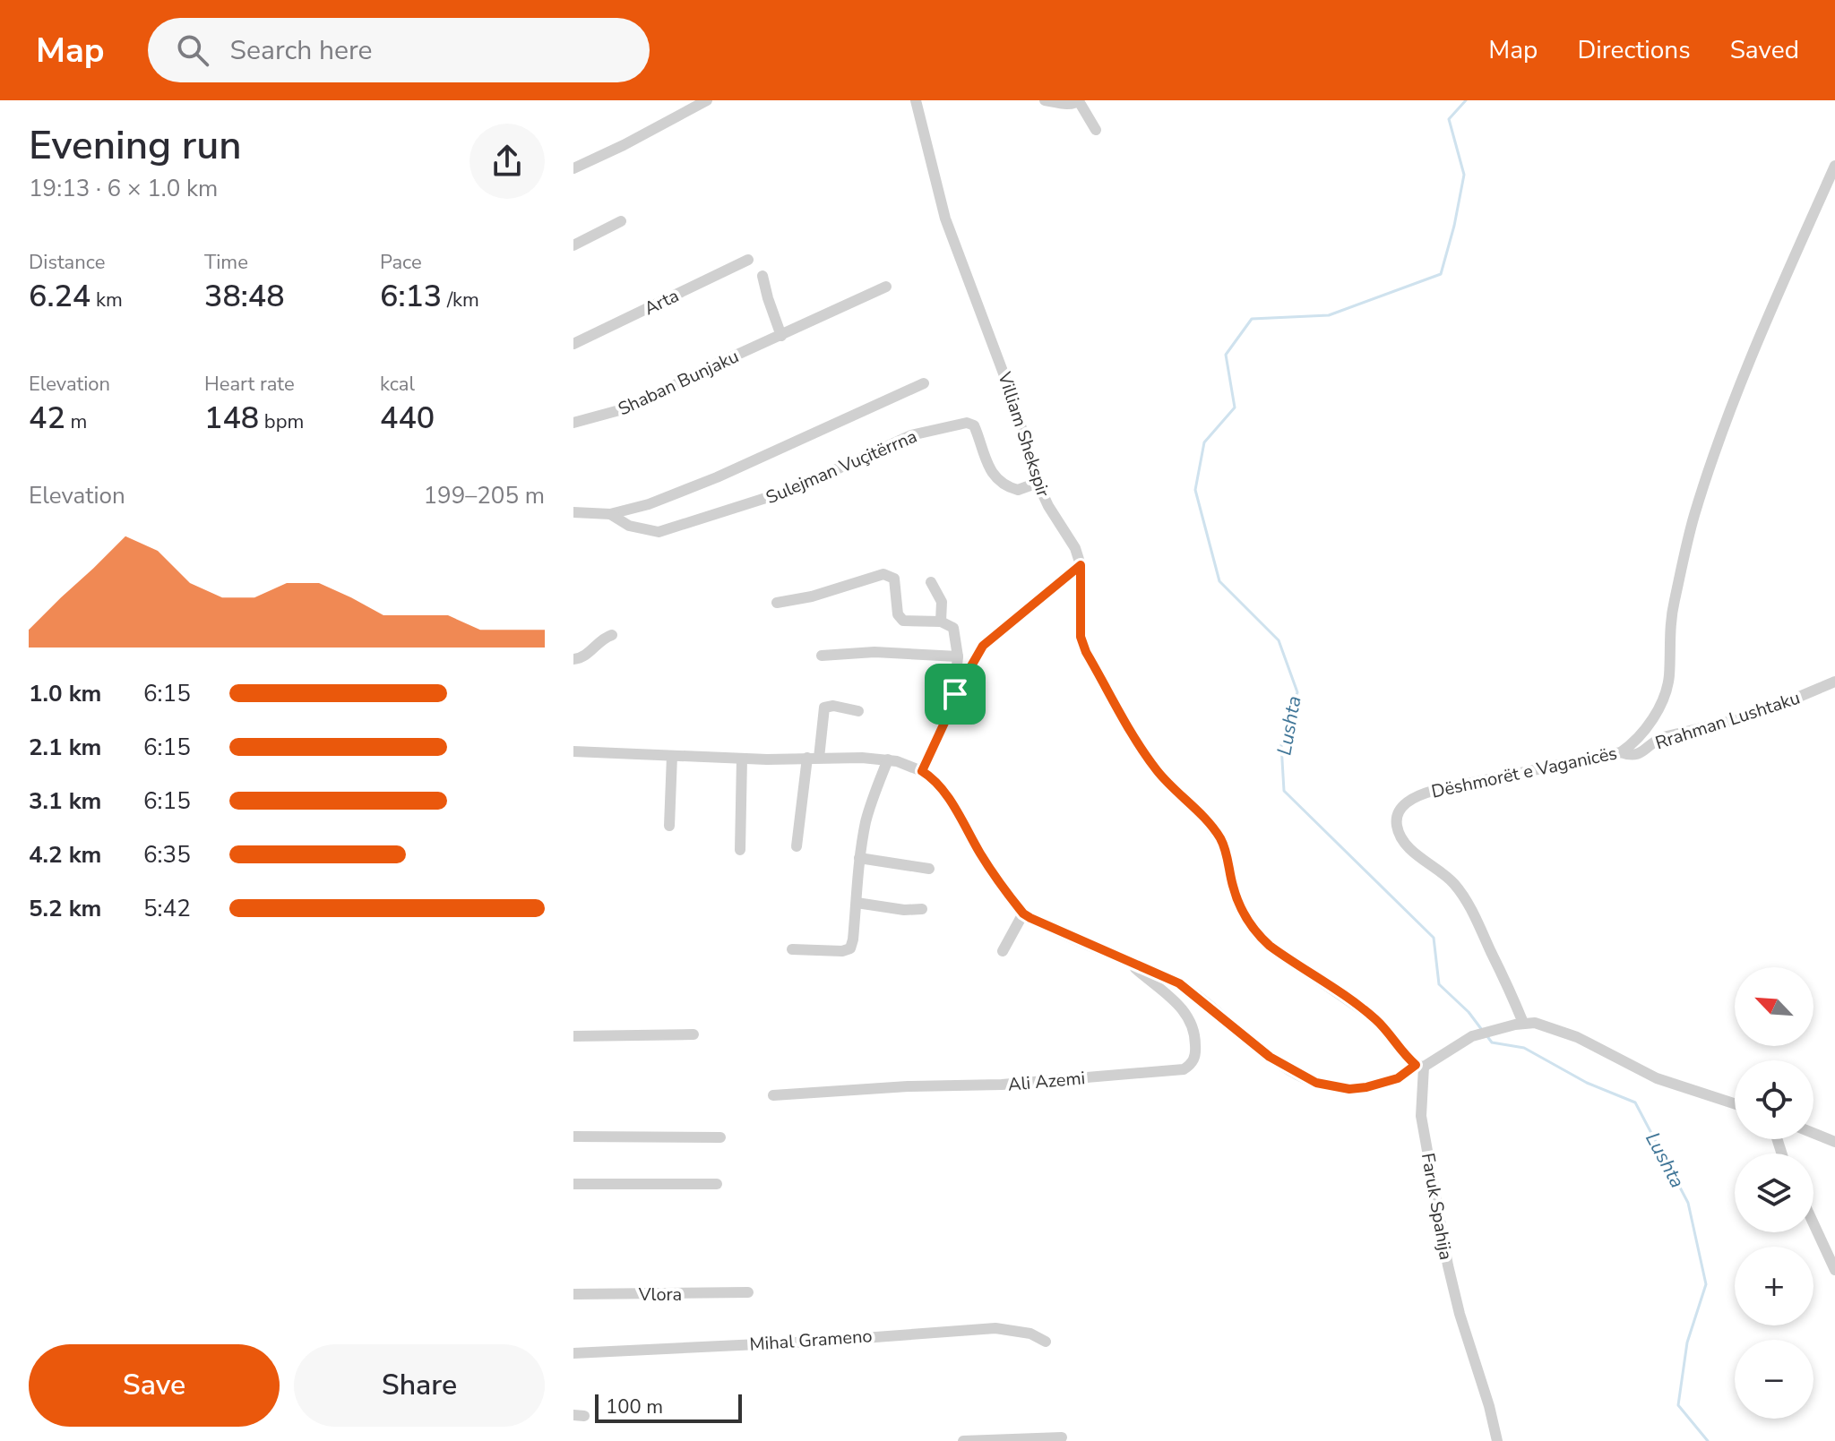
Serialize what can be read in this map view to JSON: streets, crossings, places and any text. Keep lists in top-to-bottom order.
{
  "streets": {
    "street": [
      "Arta",
      "Shaban Bunjaku",
      "Villiam Shekspir",
      "Sulejman Vuçitërrna",
      "Rrahman Lushtaku",
      "Dëshmorët e Vaganicës",
      "Ali Azemi",
      "Faruk Spahija",
      "Vlora",
      "Mihal Grameno"
    ]
  },
  "crossings": [
    ["Villiam Shekspir", "Sulejman Vuçitërrna"],
    ["Villiam Shekspir", "Faruk Spahija"],
    ["Rrahman Lushtaku", "Dëshmorët e Vaganicës"]
  ],
  "water": ["Lushta"],
  "scale_bar": "100 m",
  "north": "top left",
  "page": {
    "header": "Map",
    "search": "Search here",
    "nav": ["Map", "Directions", "Saved"],
    "heading": ["Evening run", "19:13 · 6 × 1.0 km"],
    "stats": [
      ["Distance", "6.24 km"],
      ["Time", "38:48"],
      ["Pace", "6:13 /km"],
      ["Elevation", "42 m"],
      ["Heart rate", "148 bpm"],
      ["kcal", "440"]
    ],
    "chart": ["Elevation", "199–205 m"],
    "list": [
      {
        "name": "1.0 km",
        "note": "6:15"
      },
      {
        "name": "2.1 km",
        "note": "6:15"
      },
      {
        "name": "3.1 km",
        "note": "6:15"
      },
      {
        "name": "4.2 km",
        "note": "6:35"
      },
      {
        "name": "5.2 km",
        "note": "5:42"
      }
    ],
    "map_buttons": ["+", "−"],
    "buttons": ["Save", "Share"],
    "scale": "100 m"
  }
}
